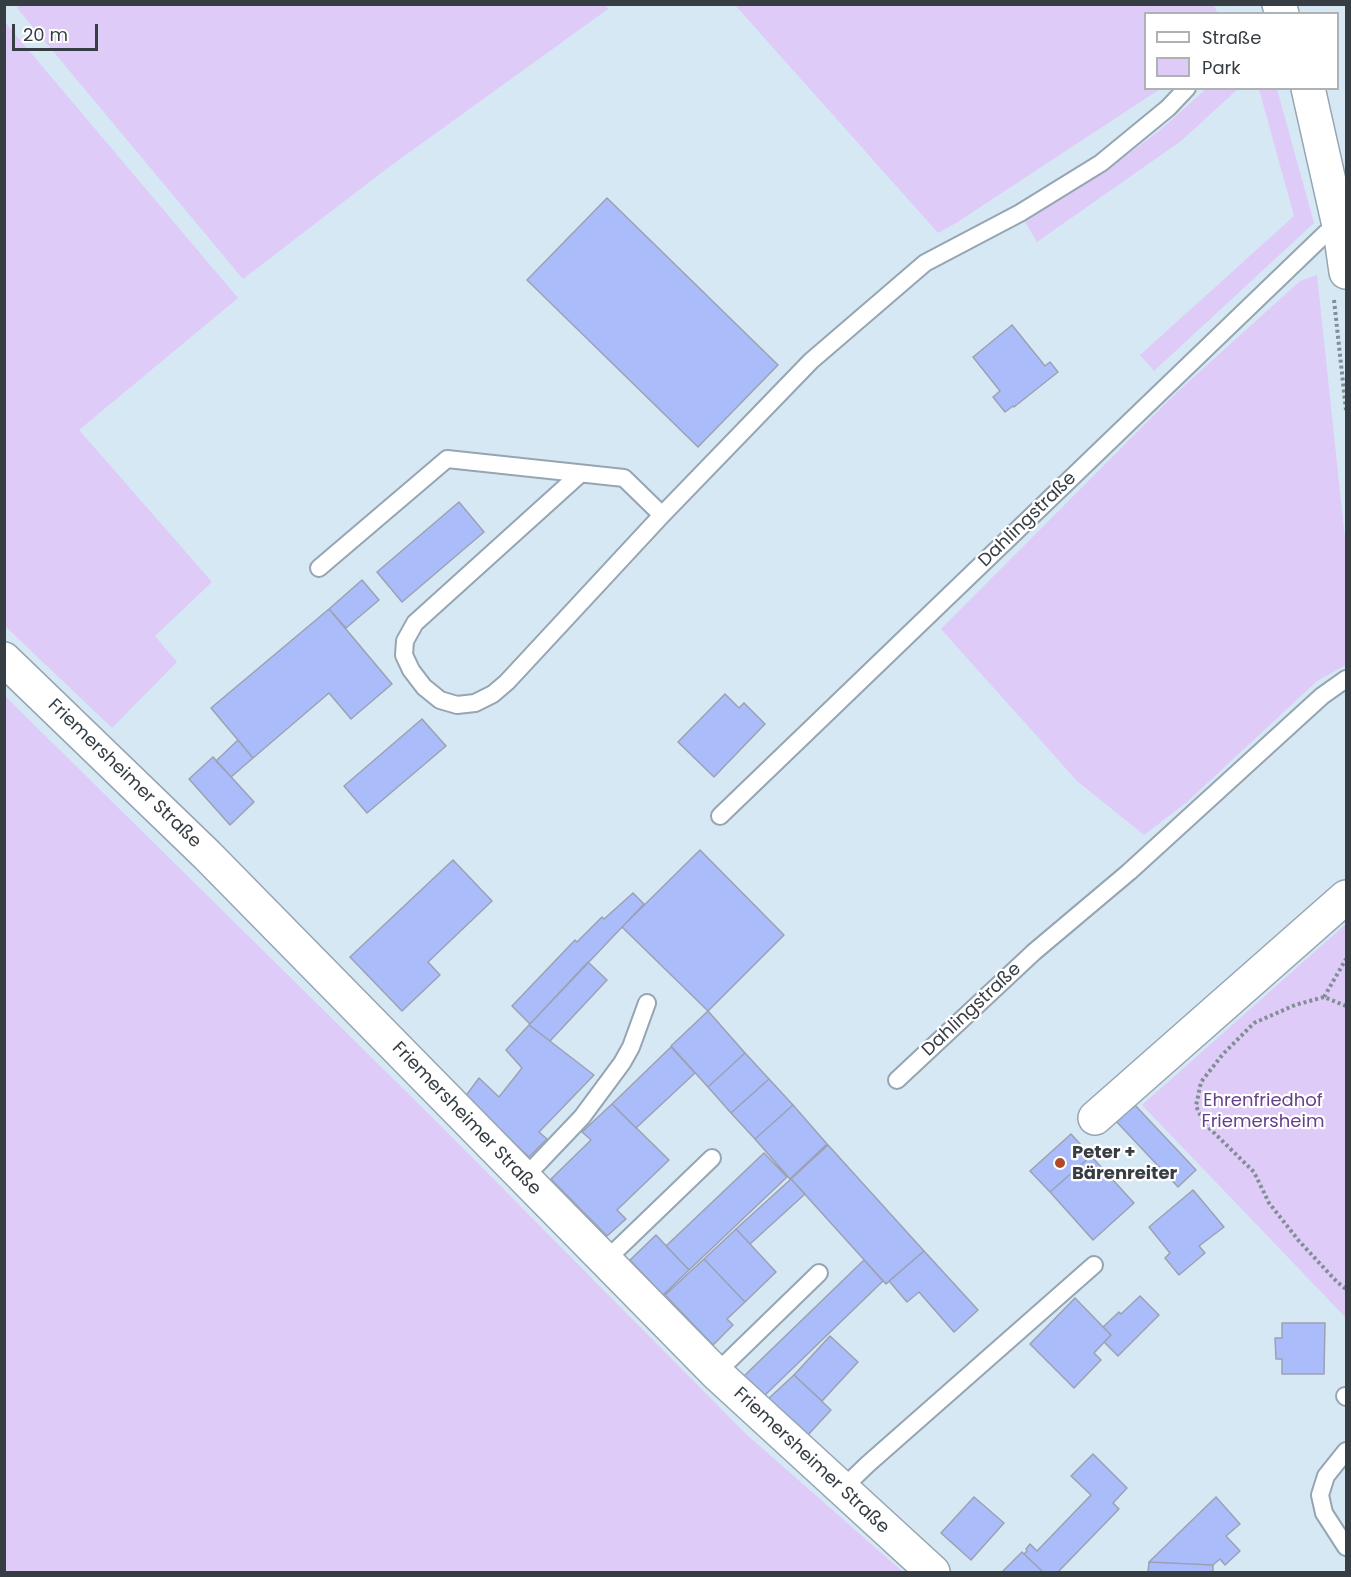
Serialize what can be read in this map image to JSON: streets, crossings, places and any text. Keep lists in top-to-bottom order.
{
  "streets": {
    "street": ["Friemersheimer Straße"],
    "lane": ["Dahlingstraße"]
  },
  "parks": ["Ehrenfriedhof Friemersheim"],
  "places": ["Peter + Bärenreiter"],
  "legend": ["Straße", "Park"],
  "scale_bar": "20 m"
}
